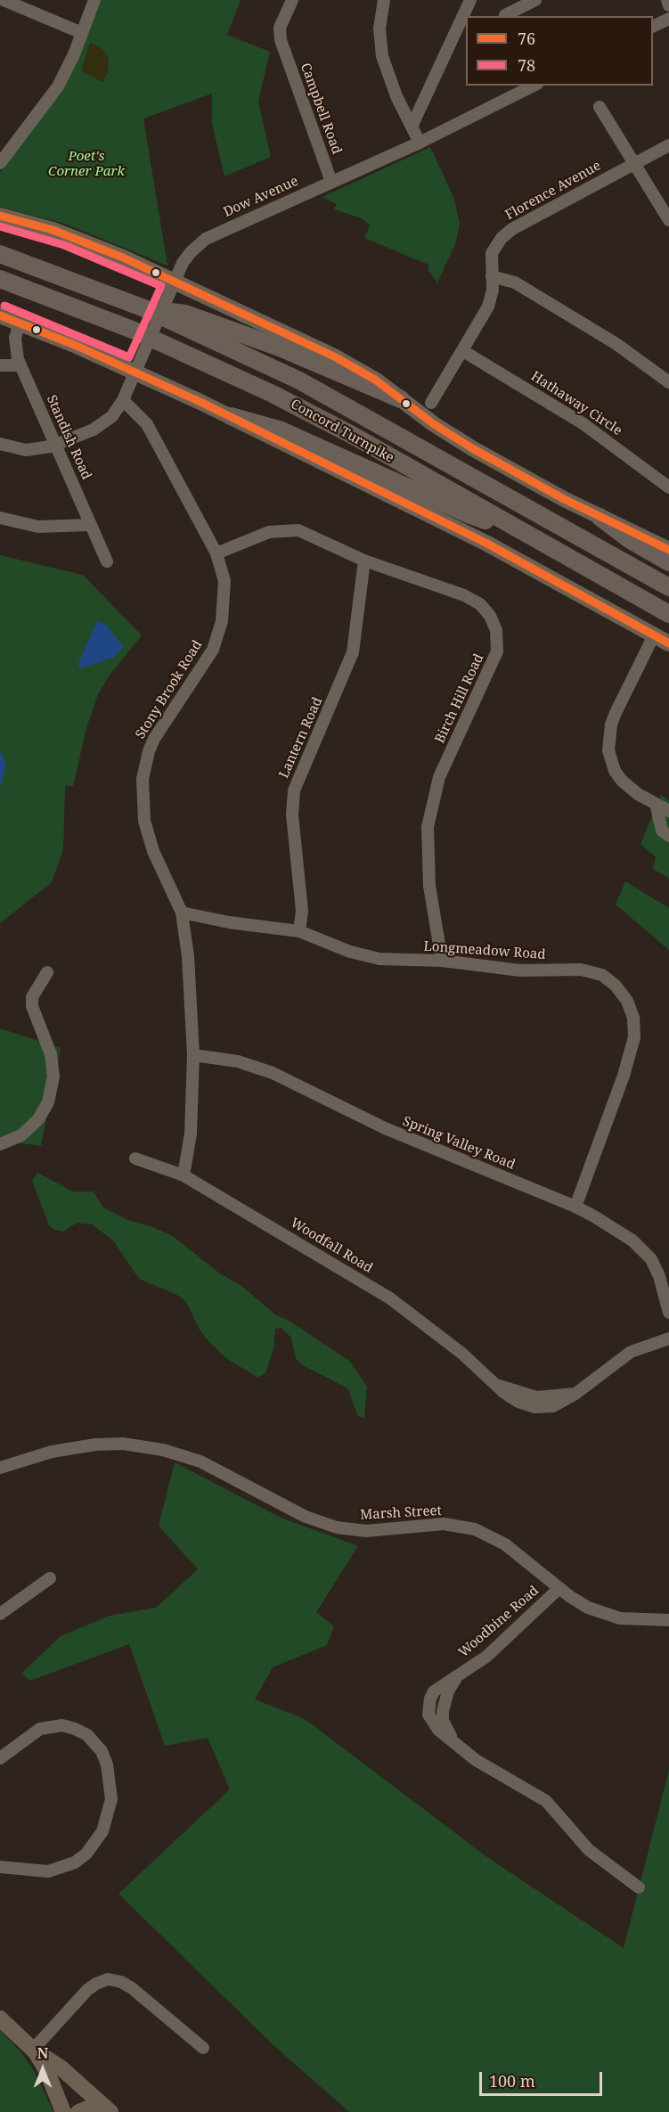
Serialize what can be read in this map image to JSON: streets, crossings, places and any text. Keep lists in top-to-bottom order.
{
  "streets": {
    "highway": ["Concord Turnpike"],
    "street": [
      "Campbell Road",
      "Florence Avenue",
      "Dow Avenue",
      "Hathaway Circle",
      "Standish Road",
      "Stony Brook Road",
      "Birch Hill Road",
      "Lantern Road",
      "Longmeadow Road",
      "Spring Valley Road",
      "Woodfall Road",
      "Marsh Street",
      "Woodbine Road"
    ]
  },
  "crossings": [
    ["Campbell Road", "Dow Avenue"],
    ["Florence Avenue", "Hathaway Circle"],
    ["Dow Avenue", "Standish Road"],
    ["Dow Avenue", "Stony Brook Road"],
    ["Stony Brook Road", "Birch Hill Road"],
    ["Stony Brook Road", "Longmeadow Road"],
    ["Stony Brook Road", "Spring Valley Road"],
    ["Stony Brook Road", "Woodfall Road"],
    ["Birch Hill Road", "Lantern Road"],
    ["Birch Hill Road", "Longmeadow Road"],
    ["Lantern Road", "Longmeadow Road"],
    ["Longmeadow Road", "Spring Valley Road"],
    ["Marsh Street", "Woodbine Road"]
  ],
  "parks": ["Poet's Corner Park"],
  "lines": ["transit line 76", "transit line 78"],
  "legend": ["76", "78"],
  "scale_bar": "100 m",
  "north": "top"
}
